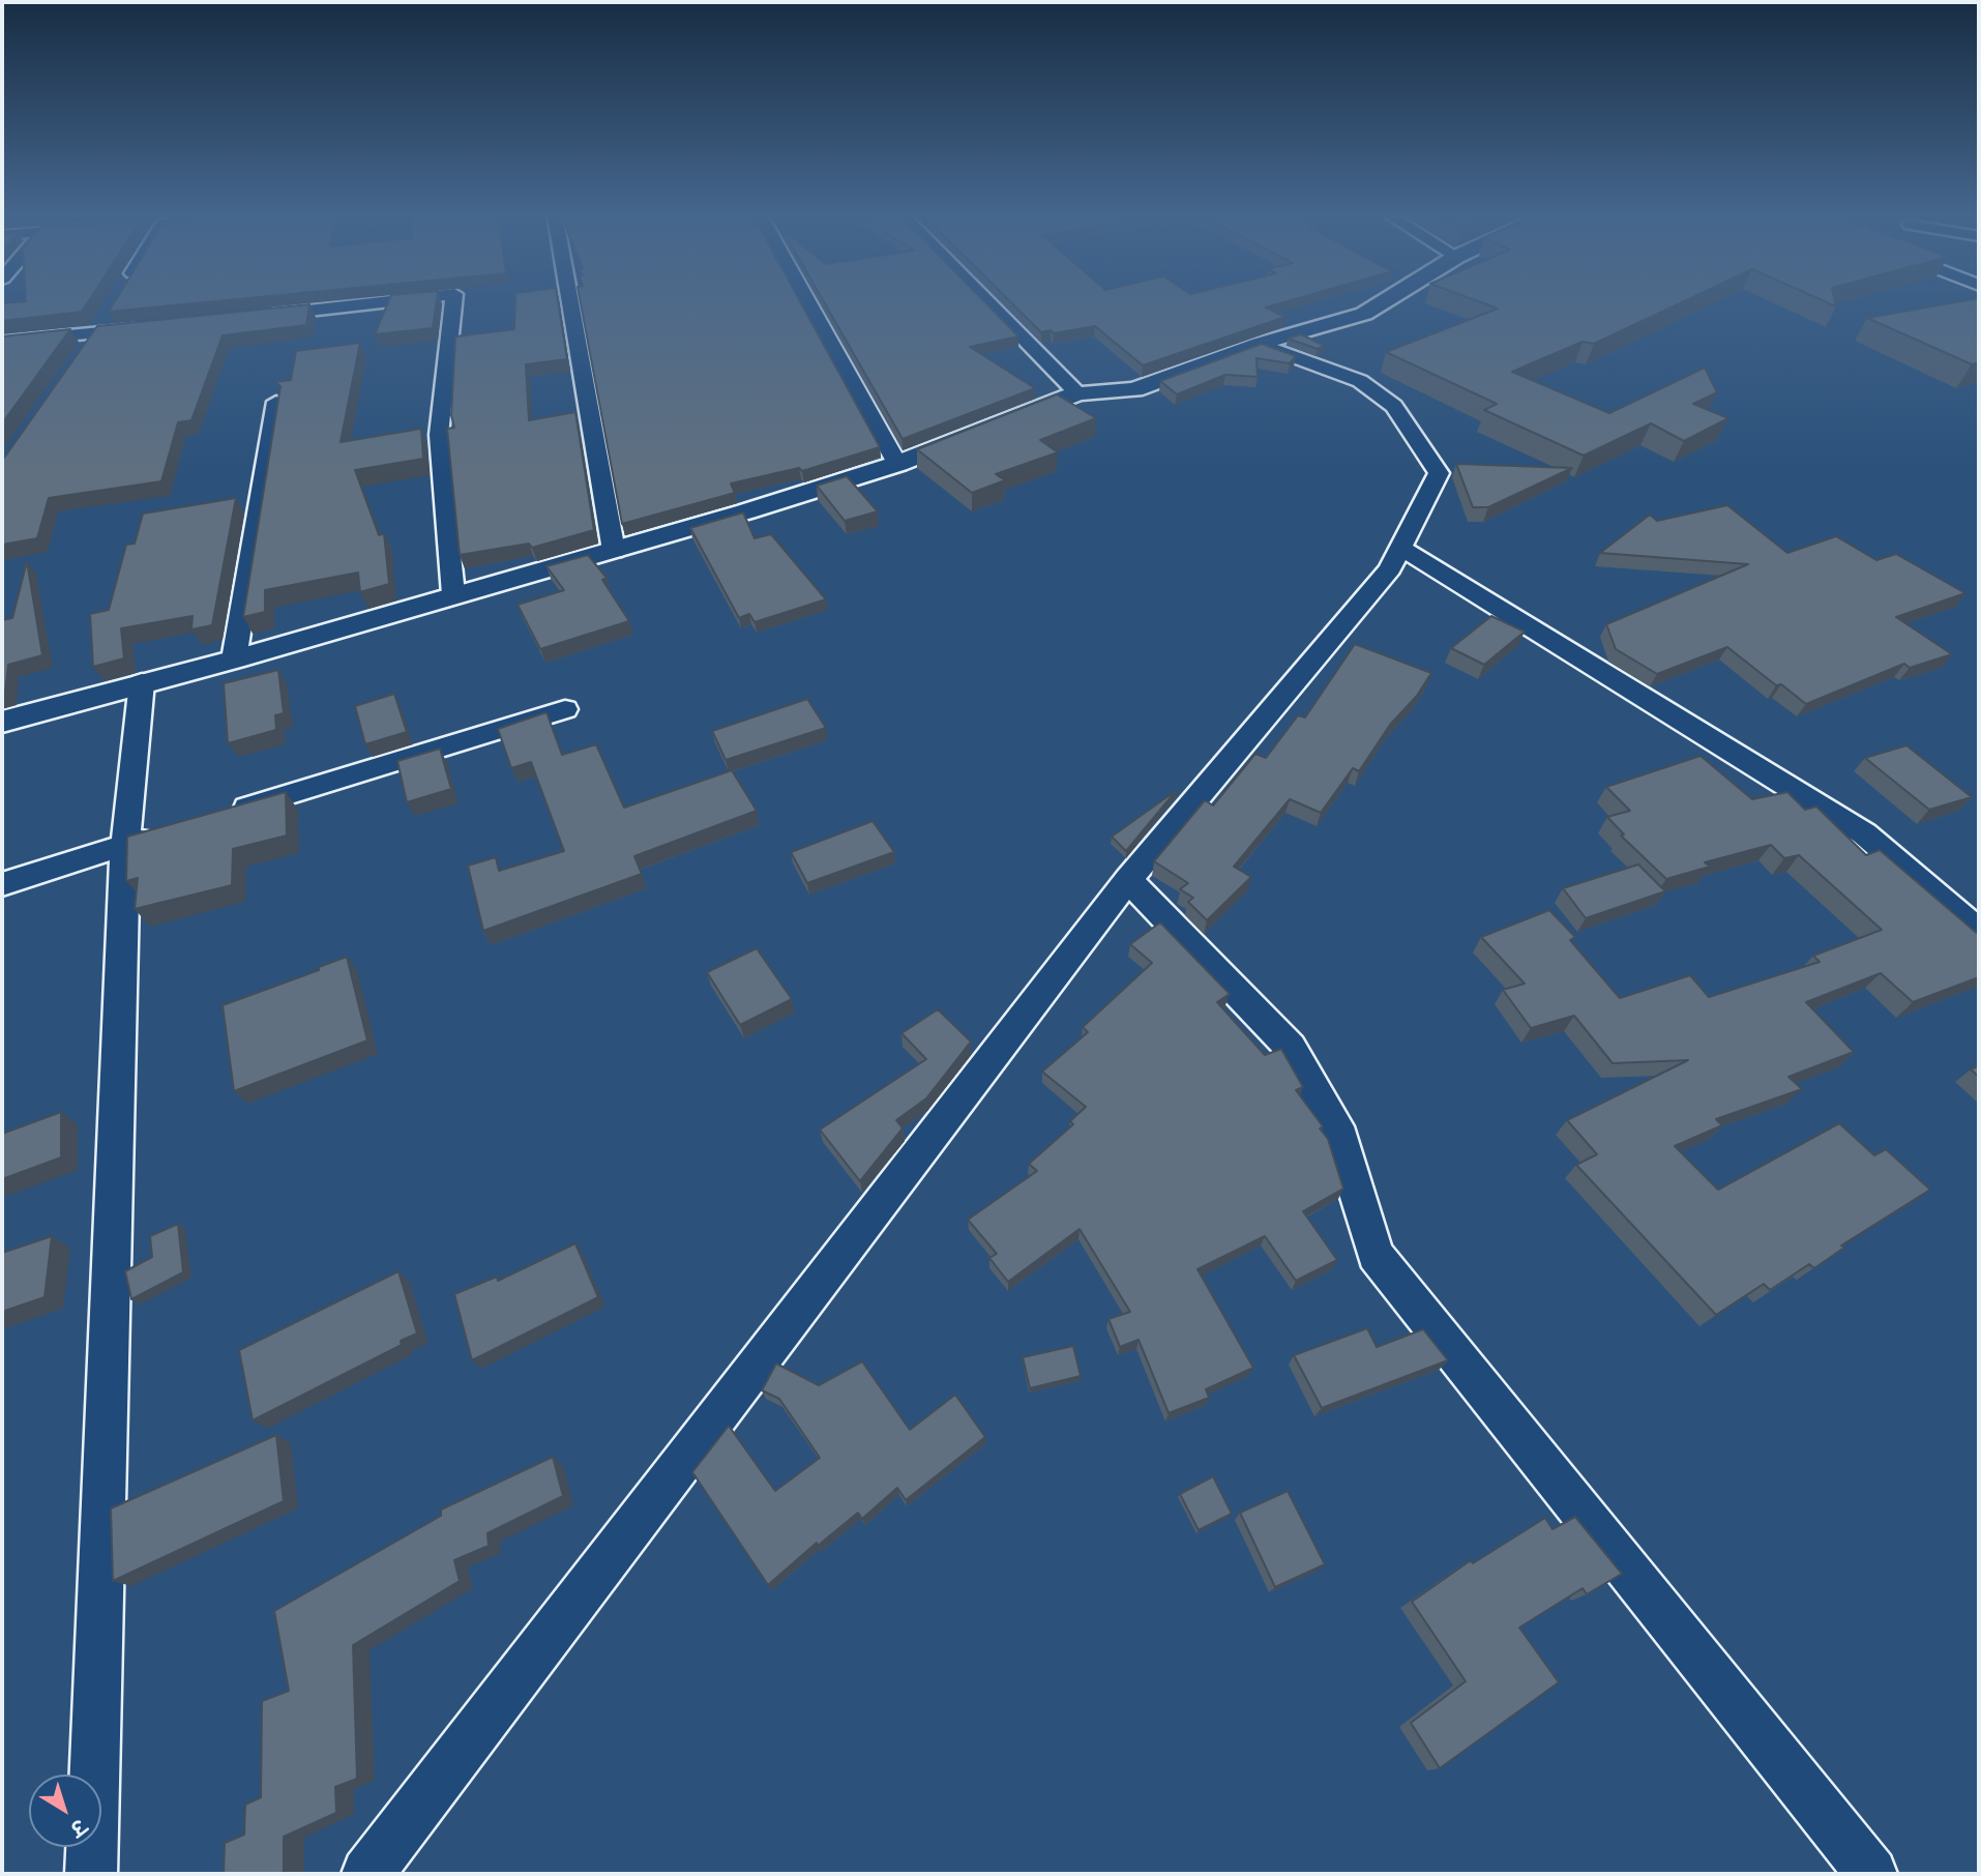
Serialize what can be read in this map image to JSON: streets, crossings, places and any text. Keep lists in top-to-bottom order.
{
  "north": "bottom right"
}
